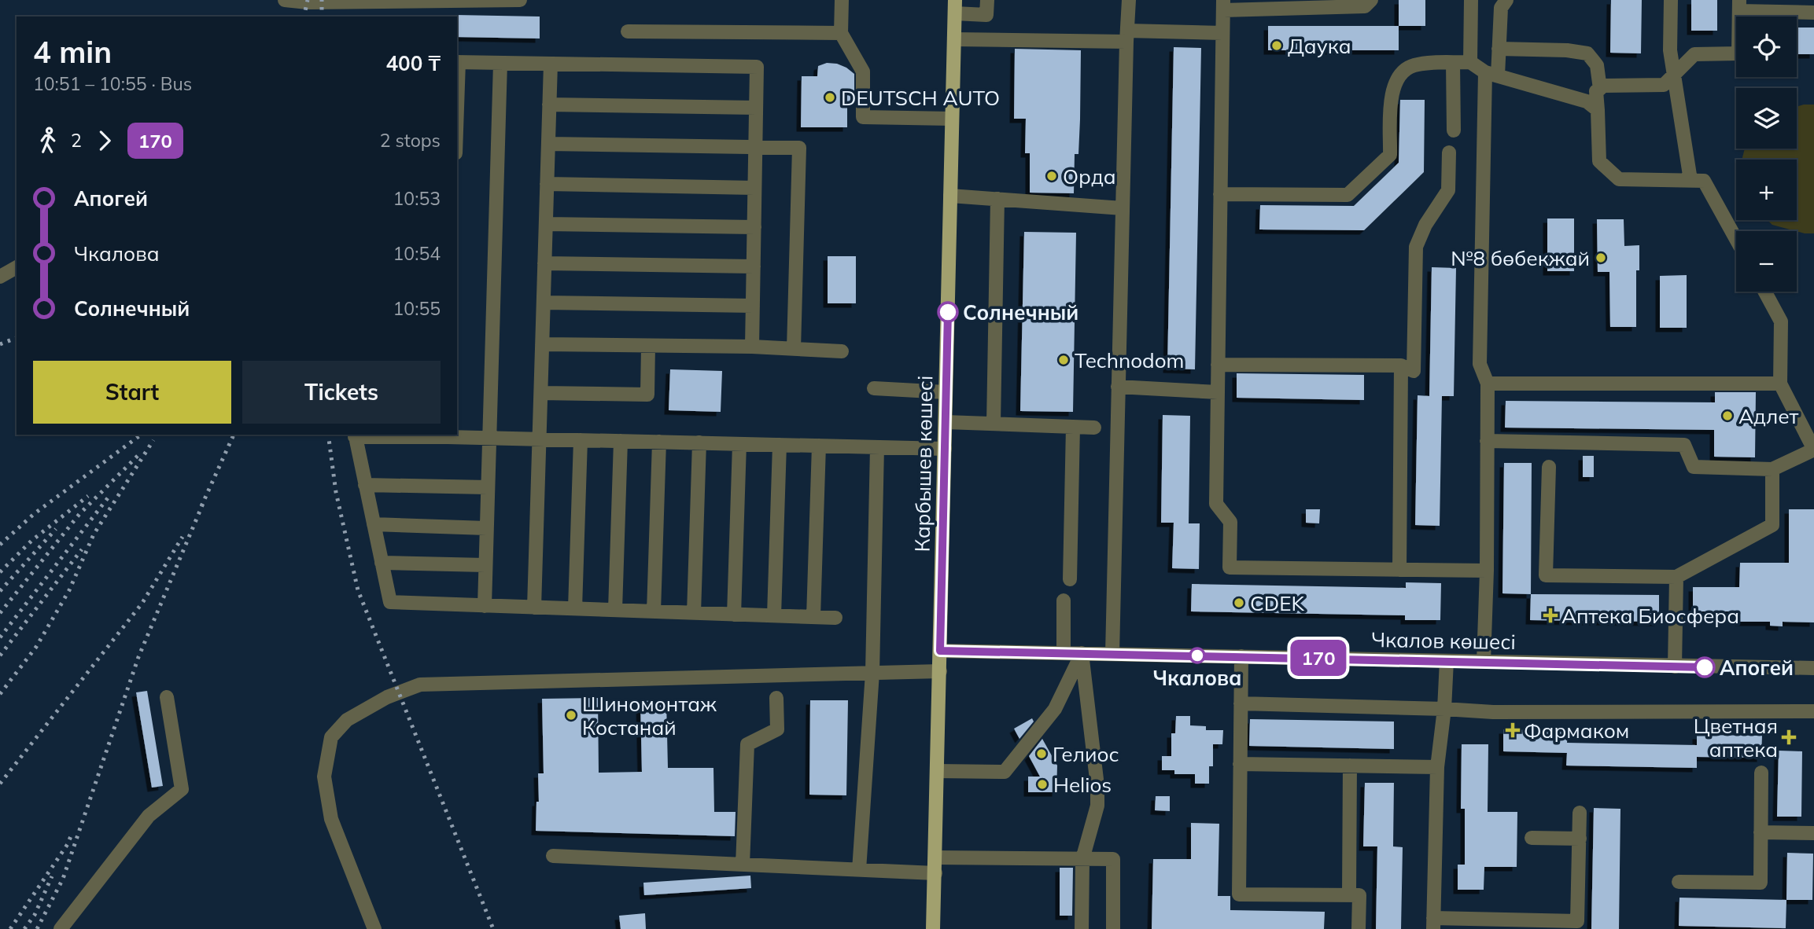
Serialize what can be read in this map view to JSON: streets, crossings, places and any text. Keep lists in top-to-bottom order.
{
  "streets": {
    "main road": ["Карбышев көшесі"],
    "street": ["Чкалов көшесі"]
  },
  "crossings": [
    ["Карбышев көшесі", "Чкалов көшесі"]
  ],
  "places": {
    "other": [
      "Даука",
      "DEUTSCH AUTO",
      "Орда",
      "№8 бөбекжай",
      "Солнечный",
      "Technodom",
      "Адлет",
      "CDEK",
      "Чкалова",
      "Апогей",
      "Шиномонтаж Костанай",
      "Гелиос",
      "Helios"
    ],
    "health": ["Аптека Биосфера", "Фармаком", "Цветная аптека"]
  },
  "lines": ["bus line 170"],
  "page": {
    "on_map": "170",
    "map_buttons": ["+", "−"],
    "heading": ["4 min", "10:51 – 10:55 · Bus", "400 ₸"],
    "legs": ["2", "170", "2 stops"],
    "list": [
      {
        "name": "Апогей",
        "value": "10:53"
      },
      {
        "name": "Чкалова",
        "value": "10:54"
      },
      {
        "name": "Солнечный",
        "value": "10:55"
      }
    ],
    "buttons": ["Start", "Tickets"]
  }
}
